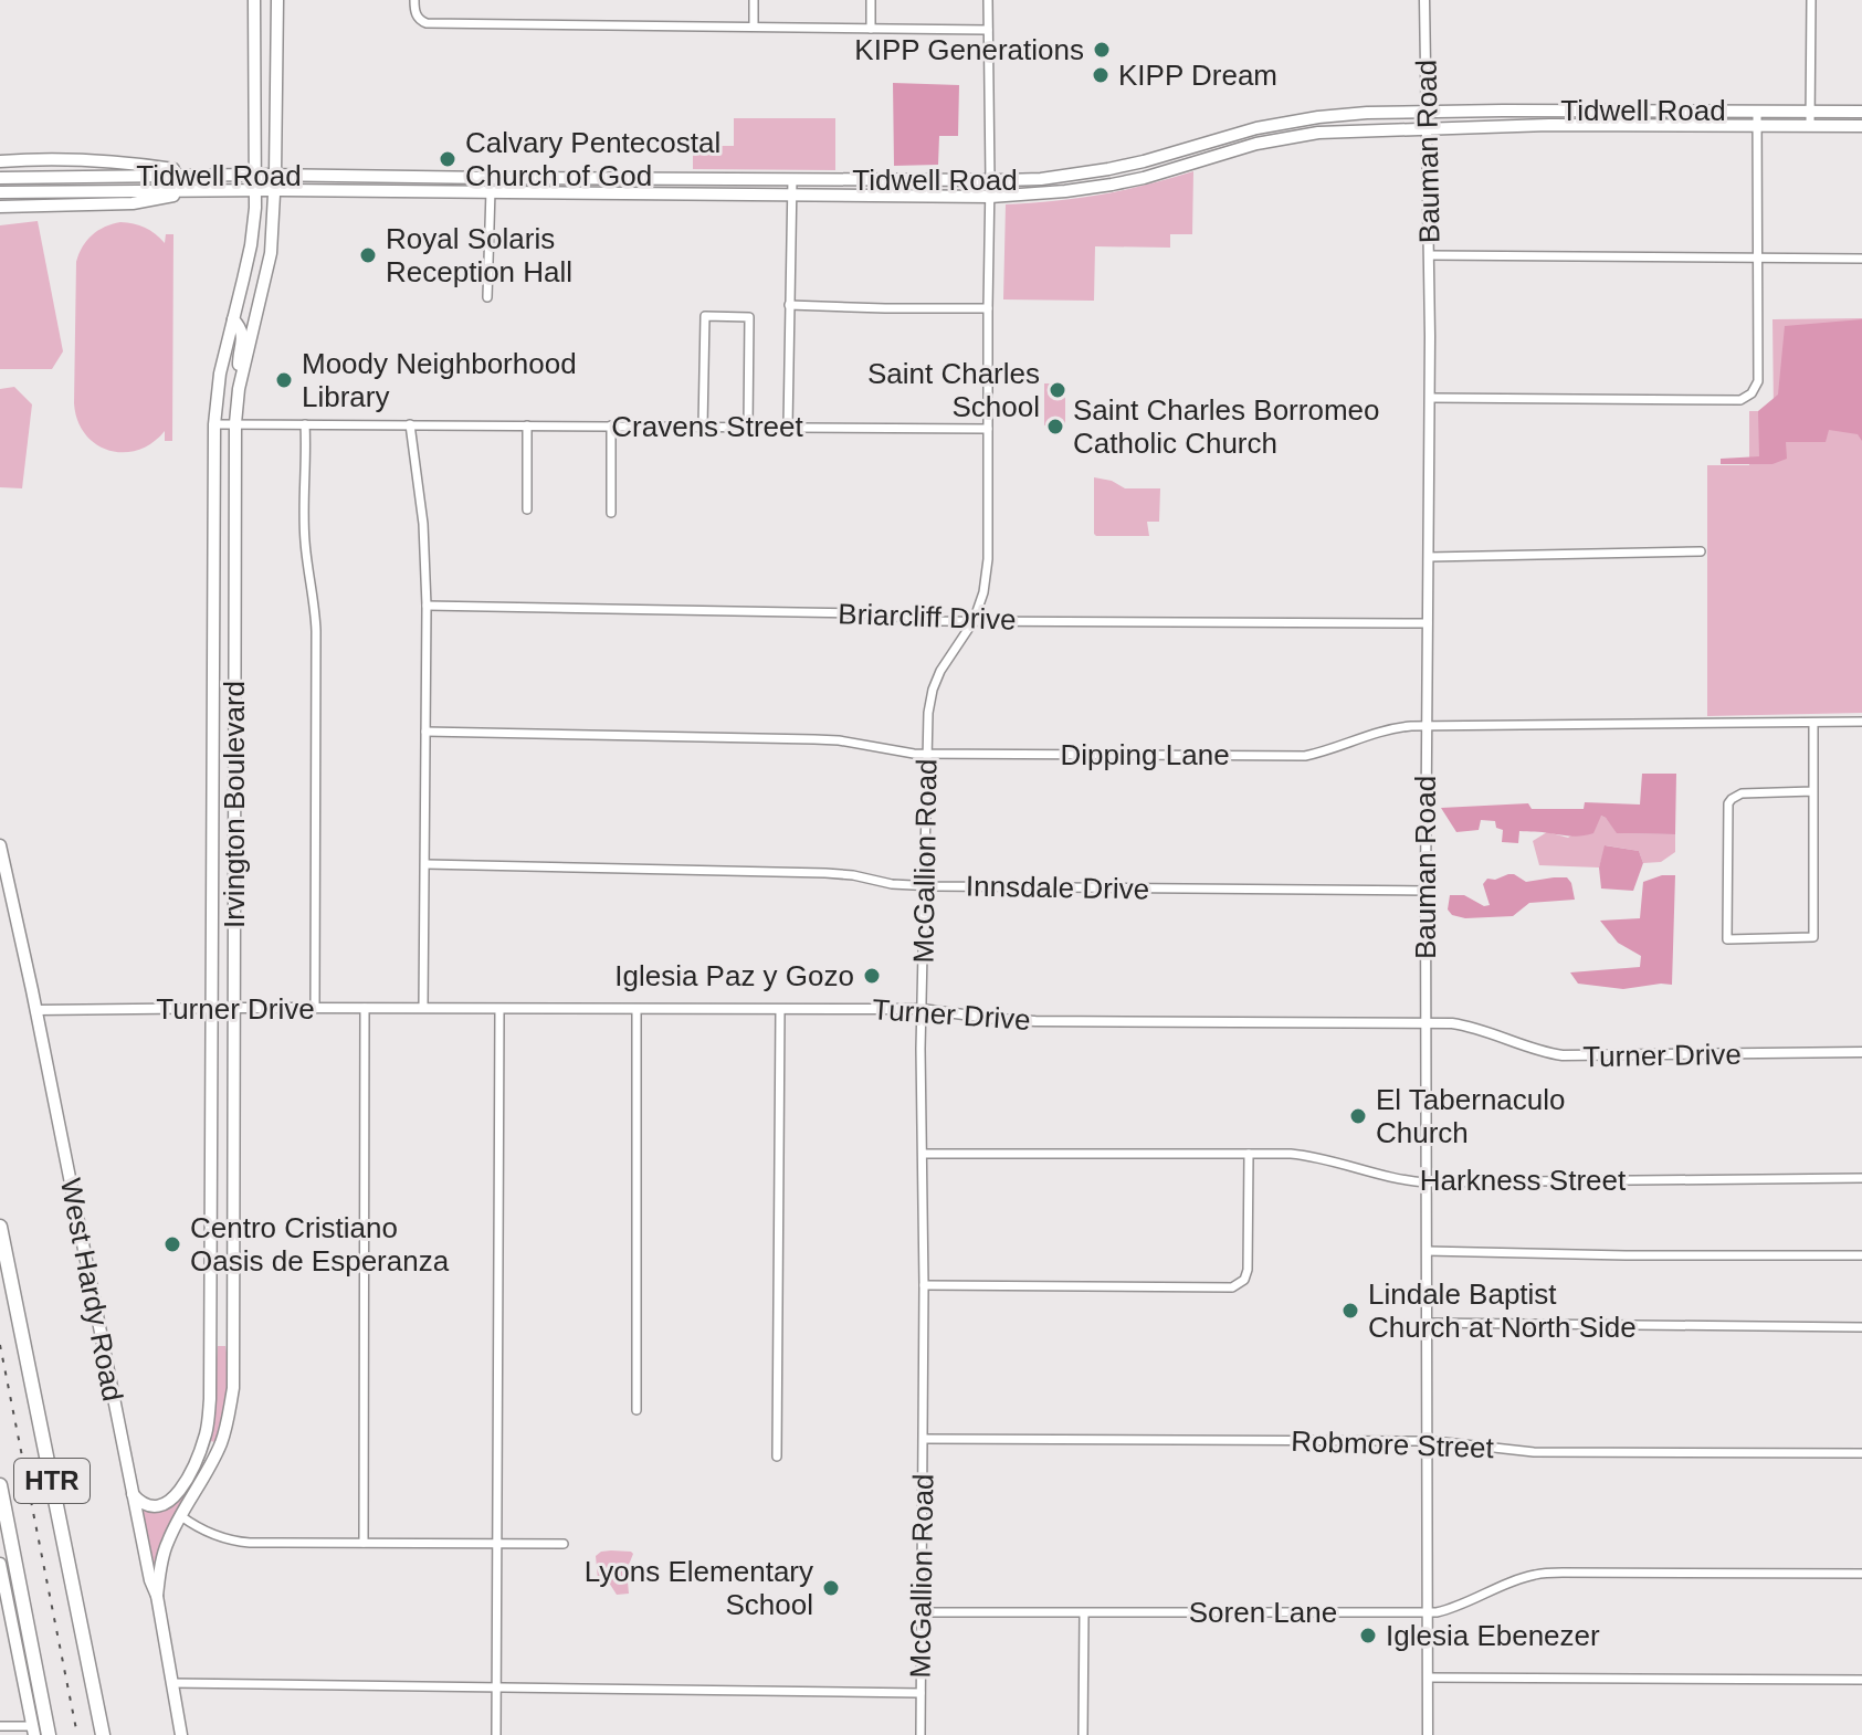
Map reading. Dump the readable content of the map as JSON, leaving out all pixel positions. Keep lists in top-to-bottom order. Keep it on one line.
{"streets":{"highway":["HTR"],"main road":["Tidwell Road","Irvington Boulevard","West Hardy Road"],"street":["Bauman Road","Cravens Street","Briarcliff Drive","Dipping Lane","McGallion Road","Innsdale Drive","Turner Drive","Harkness Street","Robmore Street","Soren Lane"]},"crossings":[["Tidwell Road","Bauman Road"],["Tidwell Road","Irvington Boulevard"],["Tidwell Road","McGallion Road"],["Bauman Road","Briarcliff Drive"],["Bauman Road","Dipping Lane"],["Bauman Road","Innsdale Drive"],["Bauman Road","Turner Drive"],["Bauman Road","Harkness Street"],["Bauman Road","Robmore Street"],["Bauman Road","Soren Lane"],["Cravens Street","Irvington Boulevard"],["Cravens Street","McGallion Road"],["Briarcliff Drive","McGallion Road"],["Dipping Lane","McGallion Road"],["Irvington Boulevard","Turner Drive"],["Irvington Boulevard","West Hardy Road"],["McGallion Road","Innsdale Drive"],["McGallion Road","Turner Drive"],["McGallion Road","Harkness Street"],["McGallion Road","Robmore Street"],["McGallion Road","Soren Lane"],["Turner Drive","West Hardy Road"]],"places":["KIPP Generations","KIPP Dream","Calvary Pentecostal Church of God","Royal Solaris Reception Hall","Moody Neighborhood Library","Saint Charles School","Saint Charles Borromeo Catholic Church","Iglesia Paz y Gozo","El Tabernaculo Church","Centro Cristiano Oasis de Esperanza","Lindale Baptist Church at North Side","Lyons Elementary School","Iglesia Ebenezer"]}
